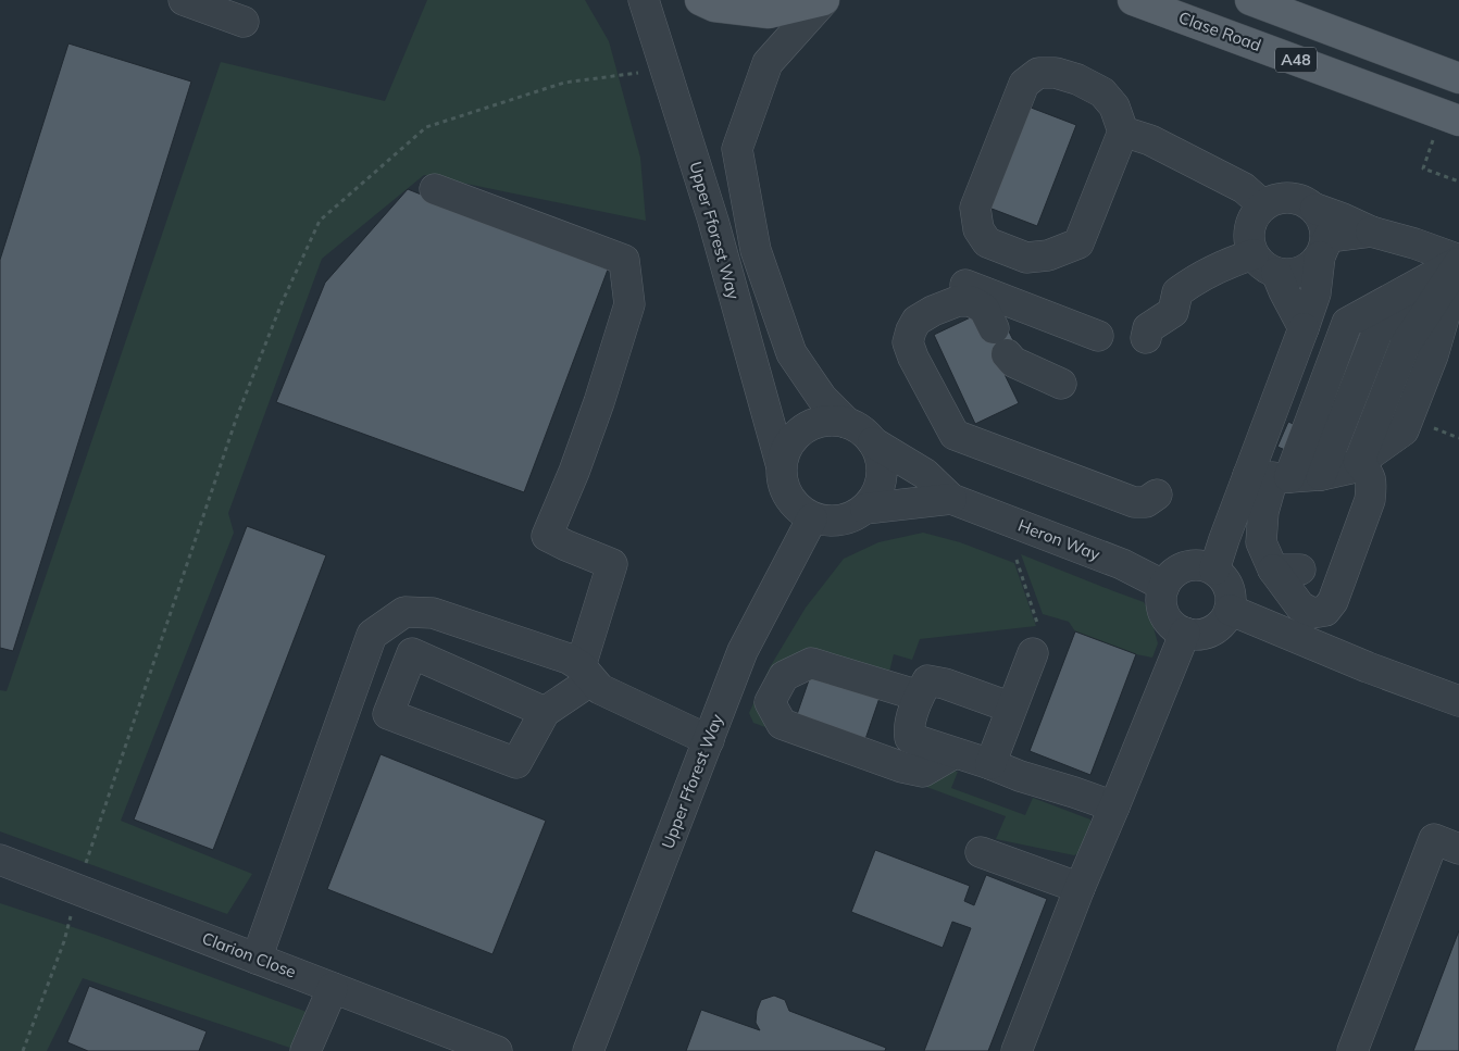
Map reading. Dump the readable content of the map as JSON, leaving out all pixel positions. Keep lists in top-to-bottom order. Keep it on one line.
{"streets":{"main road":["Clase Road","A48"],"street":["Upper Fforest Way","Heron Way","Clarion Close"]},"crossings":[["Upper Fforest Way","Heron Way"]]}
